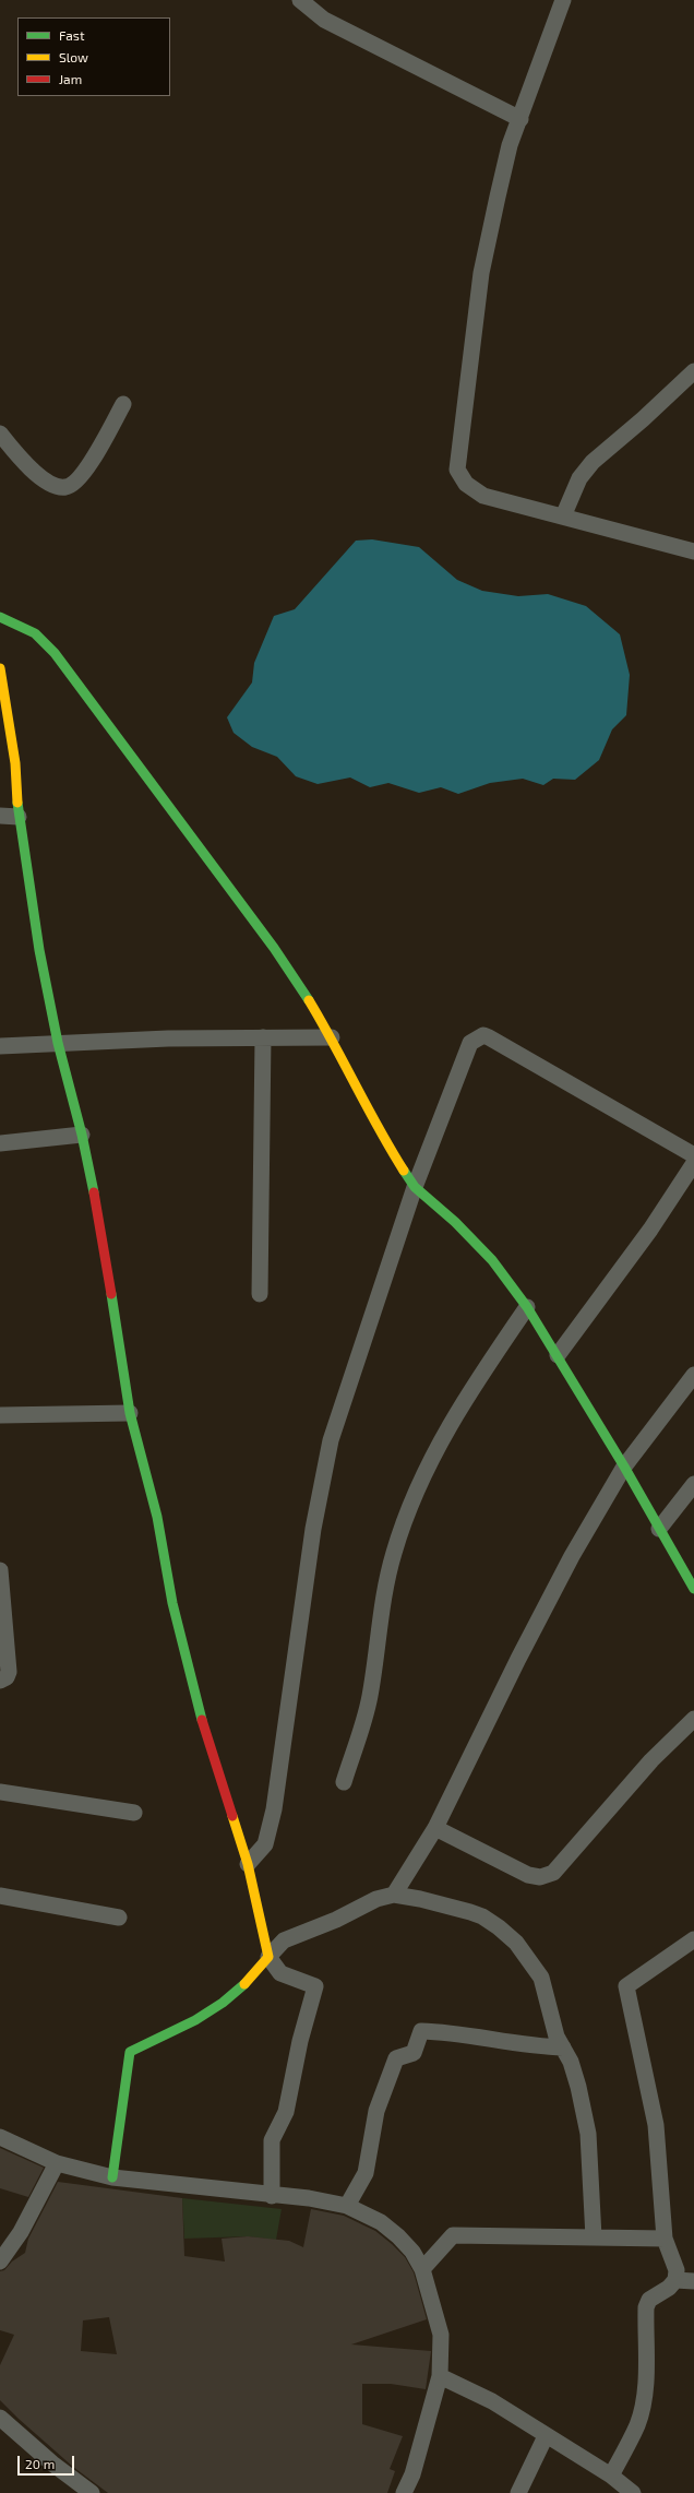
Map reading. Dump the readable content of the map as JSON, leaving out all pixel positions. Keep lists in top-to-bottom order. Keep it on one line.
{"legend":["Fast","Slow","Jam"],"scale_bar":"20 m"}
